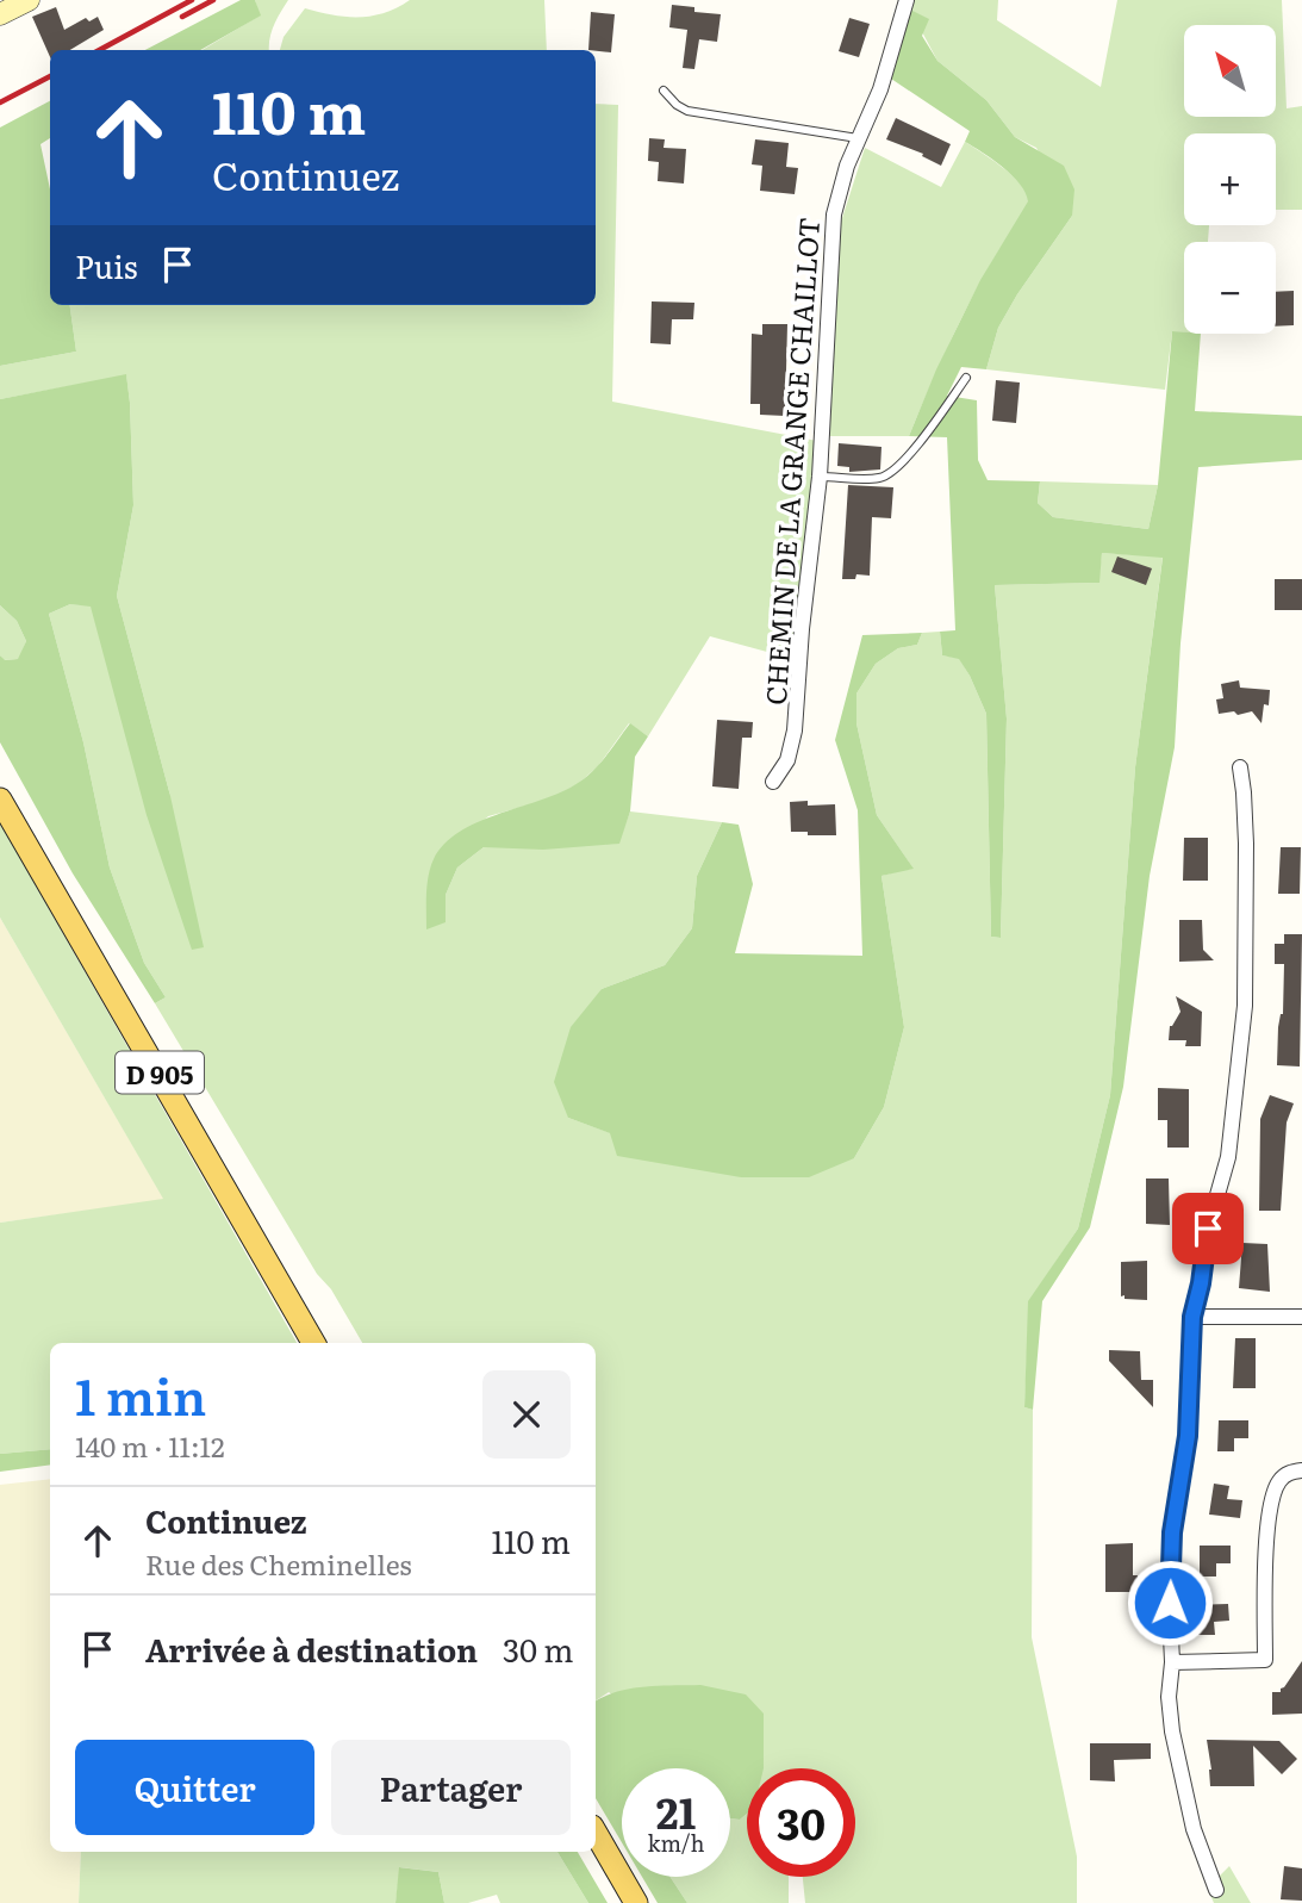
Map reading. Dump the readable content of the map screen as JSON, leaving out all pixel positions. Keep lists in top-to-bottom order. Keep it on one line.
{"streets":{"main road":["D 905"],"street":["CHEMIN DE LA GRANGE CHAILLOT"]},"north":"top left","page":{"map_buttons":["+","−"],"turn":["110 m","Continuez"],"then":"Puis","heading":["1 min","140 m · 11:12"],"list":[{"name":"Continuez","note":"Rue des Cheminelles","value":"110 m"},{"name":"Arrivée à destination","value":"30 m"}],"buttons":["Quitter","Partager"],"speed":"21 km/h","limit":"30"}}
